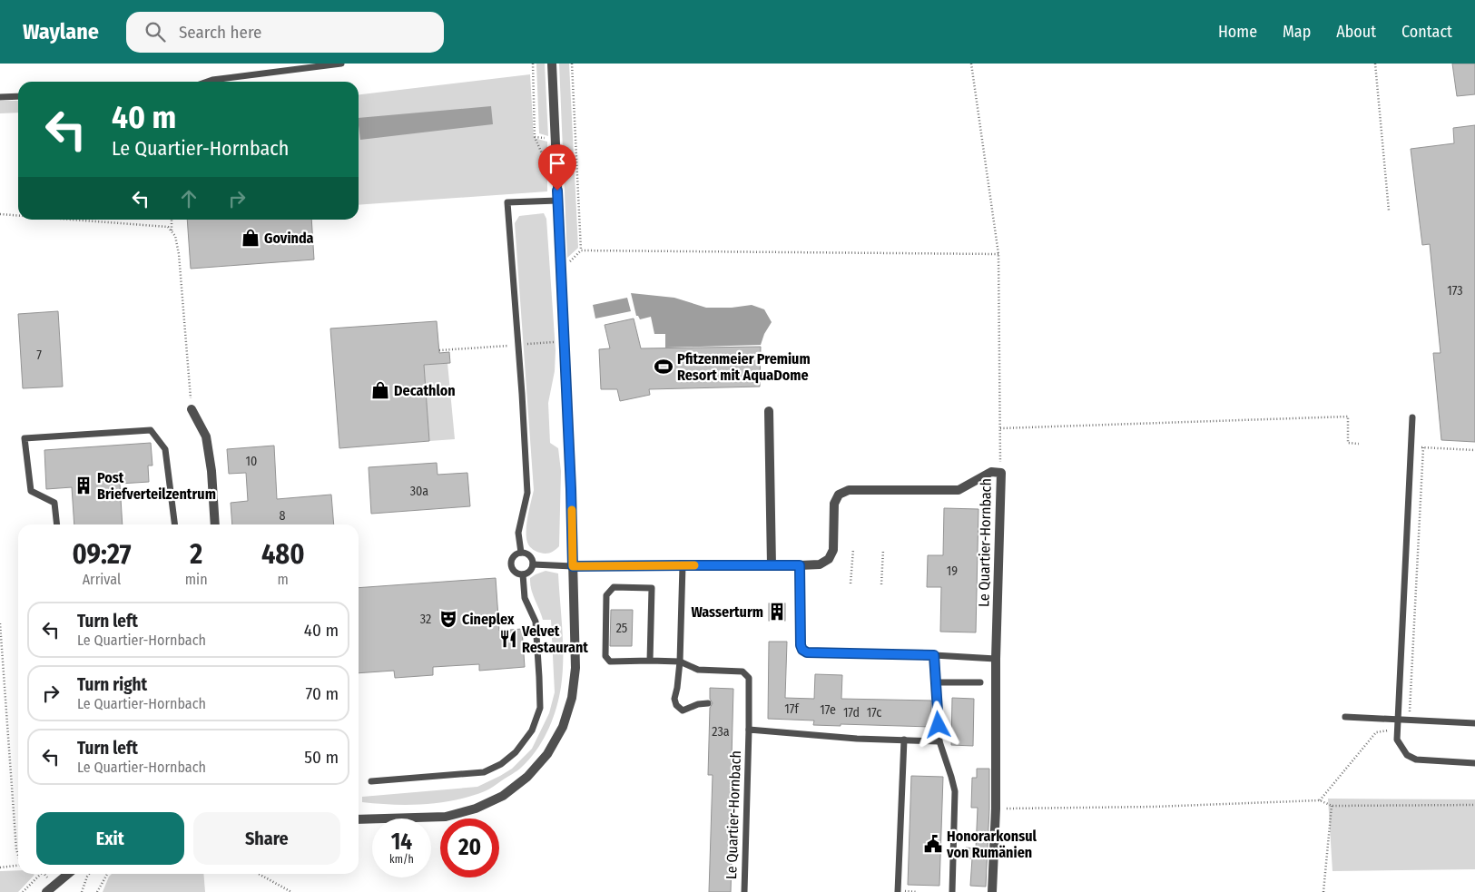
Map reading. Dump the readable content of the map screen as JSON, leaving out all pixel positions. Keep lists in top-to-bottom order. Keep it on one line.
{"streets":{"street":["Le Quartier-Hornbach"]},"places":{"shop":["Govinda","Decathlon"],"sports":["Pfitzenmeier Premium Resort mit AquaDome"],"building":["Post Briefverteilzentrum","Wasserturm"],"theatre":["Cineplex"],"restaurant":["Velvet Restaurant"],"public building":["Honorarkonsul von Rumänien"]},"house_numbers":["173","7","10","30a","8","19","32","25","17f","17e","17d","17c","23a"],"page":{"header":"Waylane","search":"Search here","nav":["Home","Map","About","Contact"],"turn":["40 m","Le Quartier-Hornbach"],"eta":["09:27","Arrival","2","min","480","m"],"list":[{"name":"Turn left","note":"Le Quartier-Hornbach","value":"40 m"},{"name":"Turn right","note":"Le Quartier-Hornbach","value":"70 m"},{"name":"Turn left","note":"Le Quartier-Hornbach","value":"50 m"}],"buttons":["Exit","Share"],"speed":"14 km/h","limit":"20"}}
